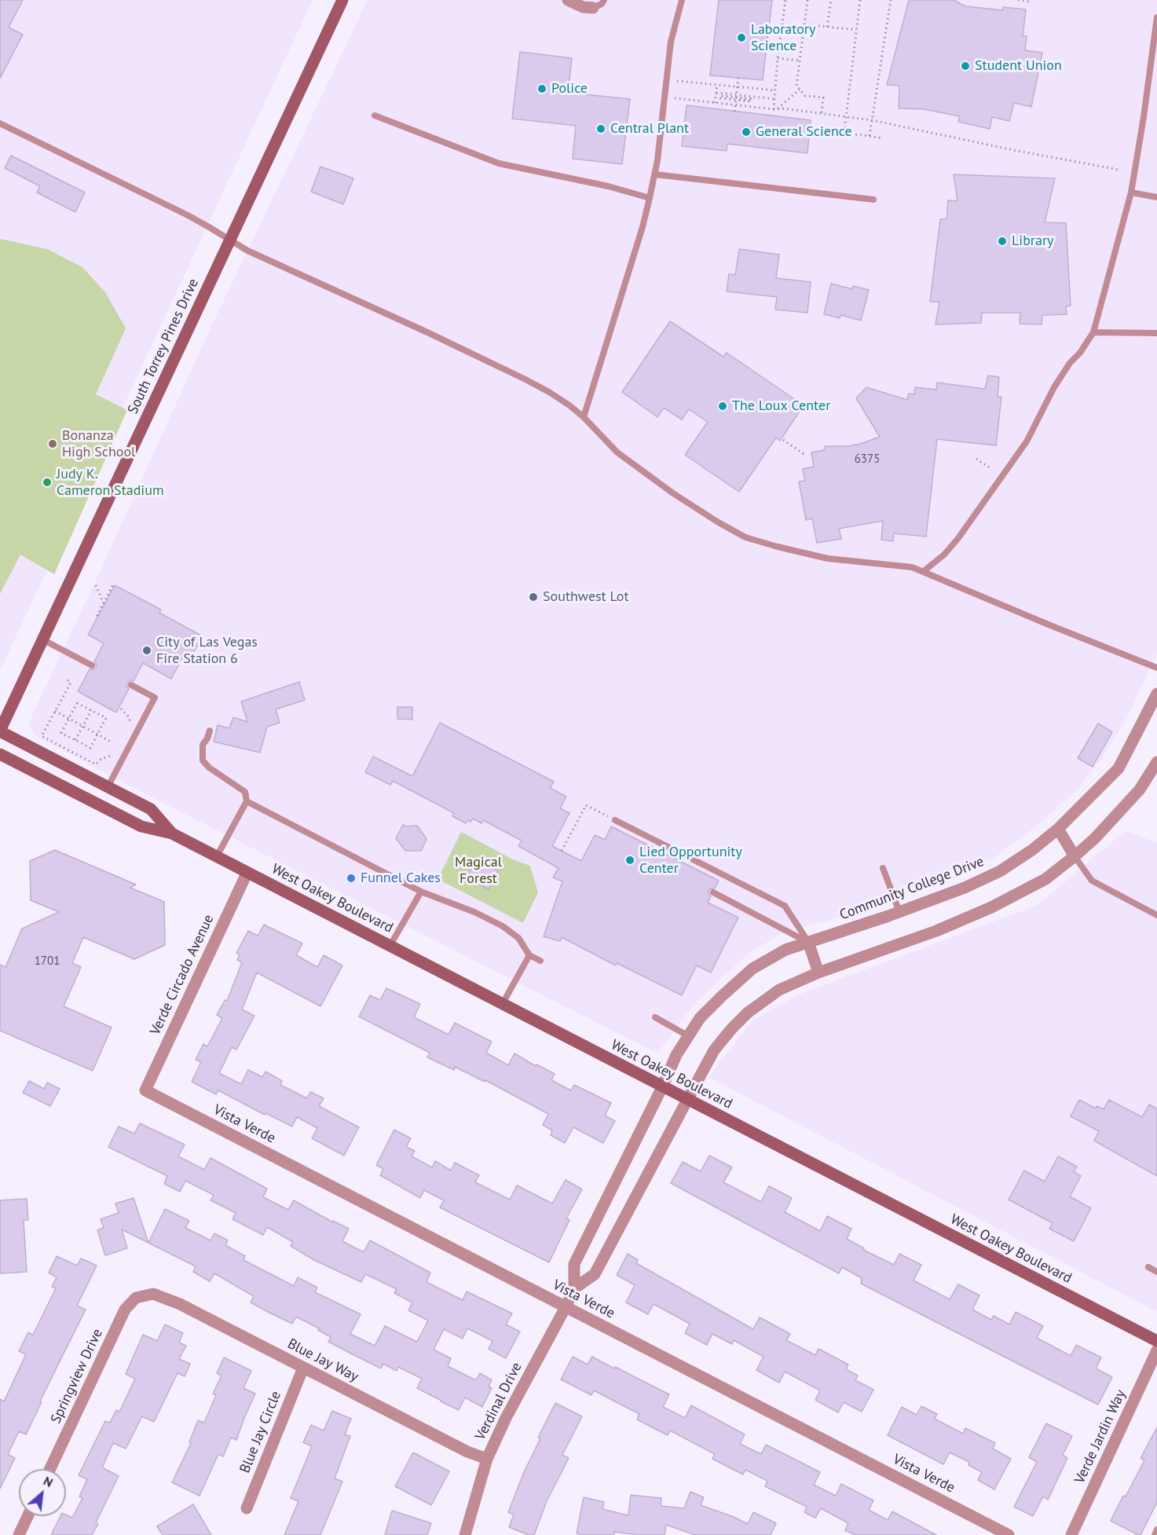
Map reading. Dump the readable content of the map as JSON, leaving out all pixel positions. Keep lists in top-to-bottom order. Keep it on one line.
{"streets":{"main road":["South Torrey Pines Drive","West Oakey Boulevard"],"street":["Community College Drive","Verde Circado Avenue","Vista Verde","Blue Jay Way","Springview Drive","Verdinal Drive","Blue Jay Circle","Verde Jardin Way"]},"crossings":[["South Torrey Pines Drive","West Oakey Boulevard"],["Community College Drive","West Oakey Boulevard"],["Community College Drive","Verdinal Drive"],["West Oakey Boulevard","Verde Circado Avenue"],["West Oakey Boulevard","Verdinal Drive"],["Verde Circado Avenue","Vista Verde"],["Vista Verde","Verdinal Drive"],["Blue Jay Way","Springview Drive"],["Blue Jay Way","Verdinal Drive"],["Blue Jay Way","Blue Jay Circle"]],"parks":["Magical Forest"],"places":["Laboratory Science","Student Union","Police","Central Plant","General Science","Library","The Loux Center","Bonanza High School","Judy K. Cameron Stadium","Southwest Lot","City of Las Vegas Fire Station 6","Lied Opportunity Center","Funnel Cakes"],"house_numbers":["6375","1701"],"north":"top right"}
